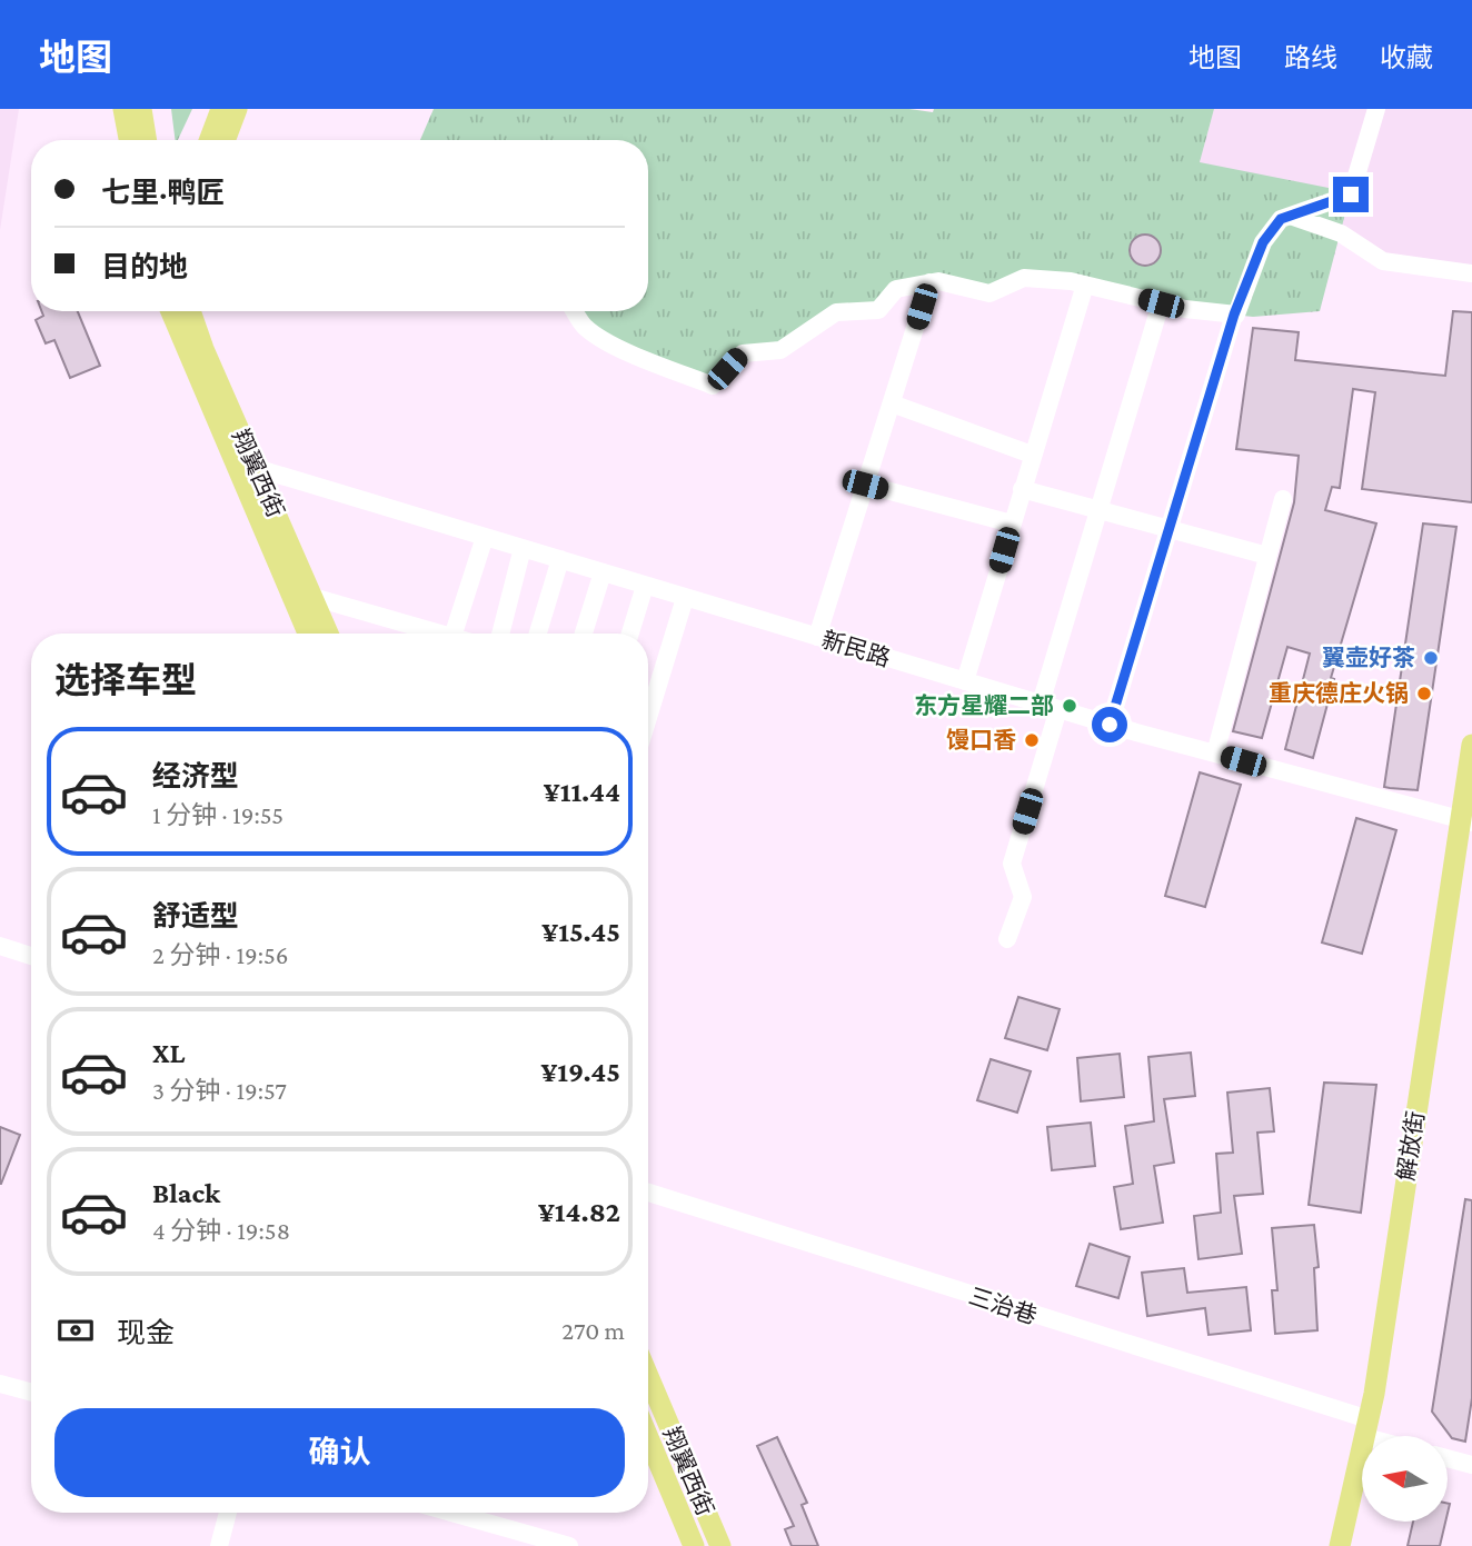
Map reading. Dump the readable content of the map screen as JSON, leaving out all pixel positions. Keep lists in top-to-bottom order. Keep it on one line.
{"streets":{"main road":["翔翼西街","解放街"],"street":["新民路","三治巷"]},"crossings":[["翔翼西街","新民路"],["新民路","解放街"],["解放街","三治巷"]],"places":["翼壶好茶","重庆德庄火锅","东方星耀二部","馒口香"],"north":"left","page":{"header":"地图","nav":["地图","路线","收藏"],"banner":["七里·鸭匠","目的地"],"heading":"选择车型","list":[{"name":"经济型","note":"1 分钟 · 19:55","value":"¥11.44"},{"name":"舒适型","note":"2 分钟 · 19:56","value":"¥15.45"},{"name":"XL","note":"3 分钟 · 19:57","value":"¥19.45"},{"name":"Black","note":"4 分钟 · 19:58","value":"¥14.82"}],"pay":["现金","270 m"],"buttons":"确认"}}
